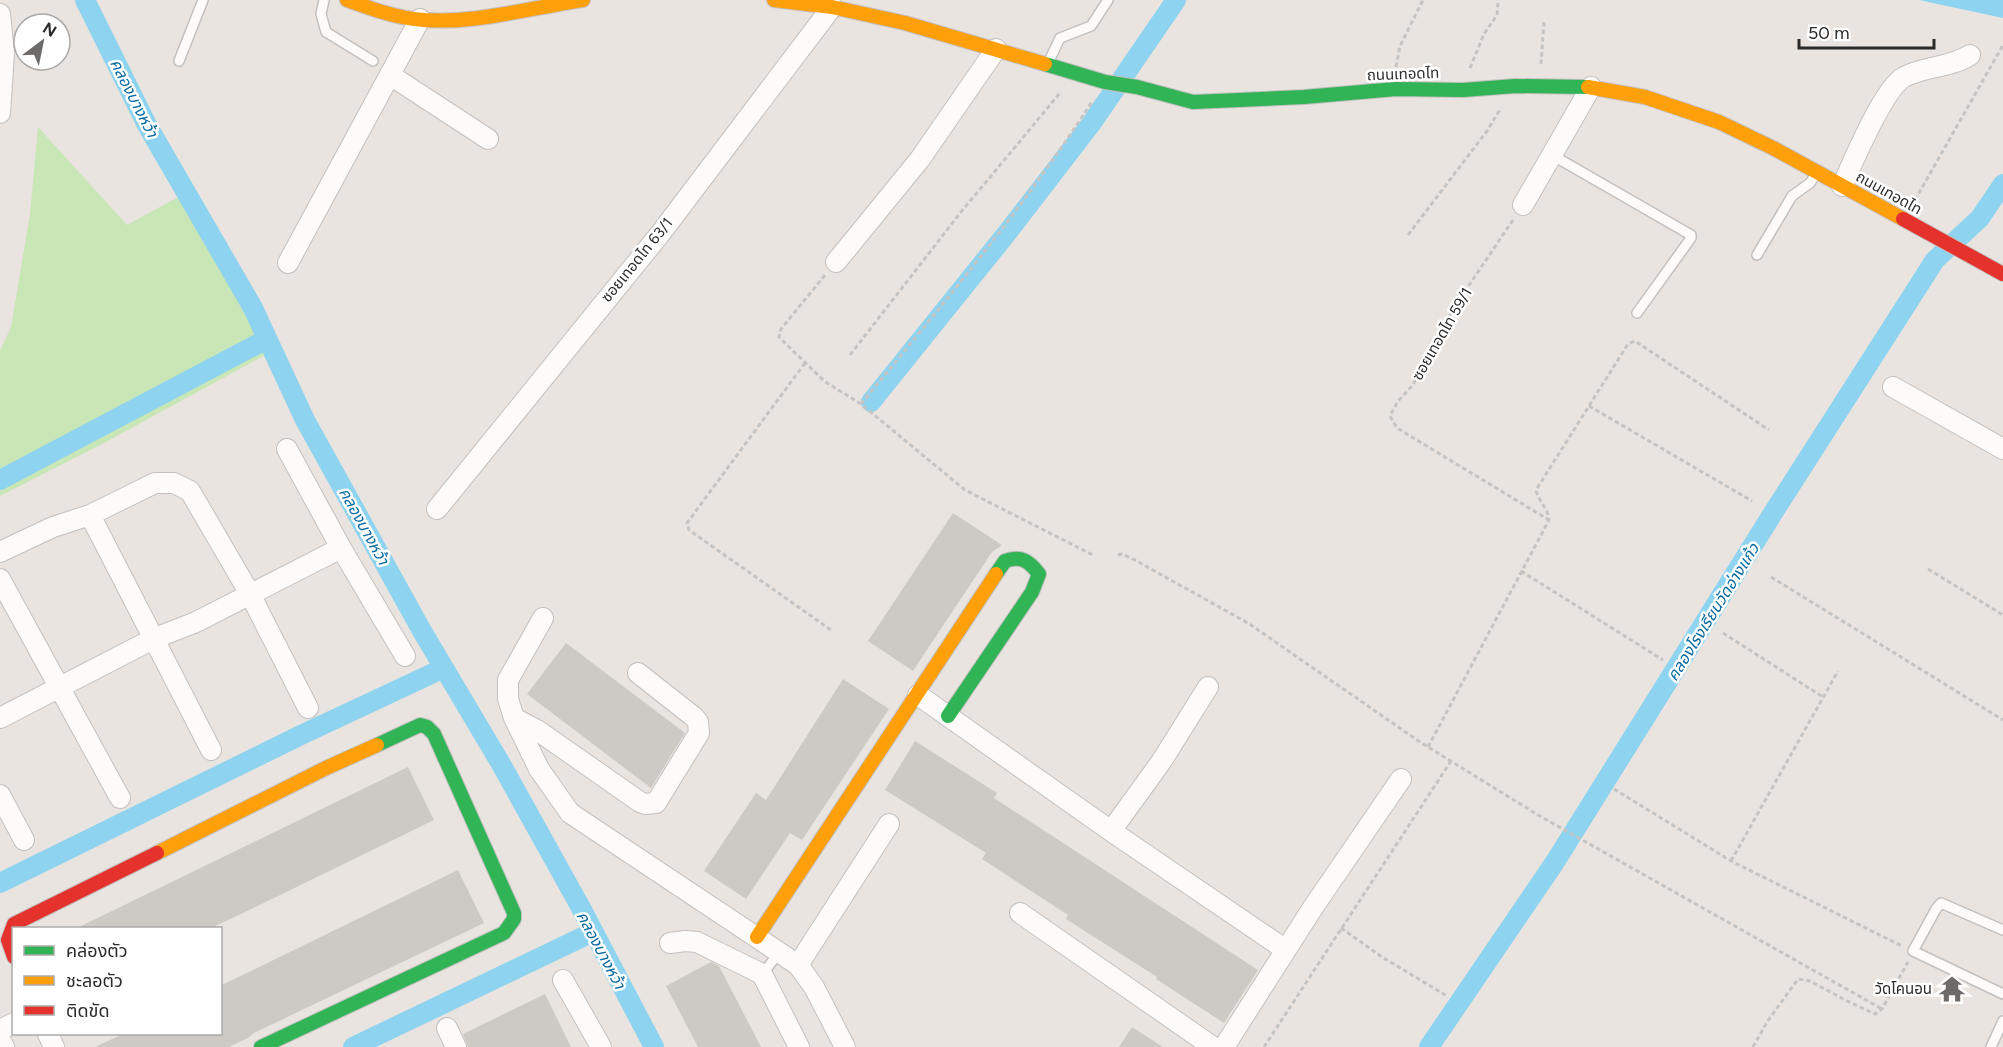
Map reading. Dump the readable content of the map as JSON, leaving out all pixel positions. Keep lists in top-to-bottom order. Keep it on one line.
{"streets":{"street":["ถนนเทอดไท","ซอยเทอดไท 63/1"],"path":["ซอยเทอดไท 59/1"]},"crossings":[["ถนนเทอดไท","ซอยเทอดไท 63/1"]],"water":["คลองบางหว้า","คลองโรงเรียนวัดอ่างแก้ว"],"places":{"temple":["วัดโคนอน"]},"legend":["คล่องตัว","ชะลอตัว","ติดขัด"],"scale_bar":"50 m","north":"top right"}
